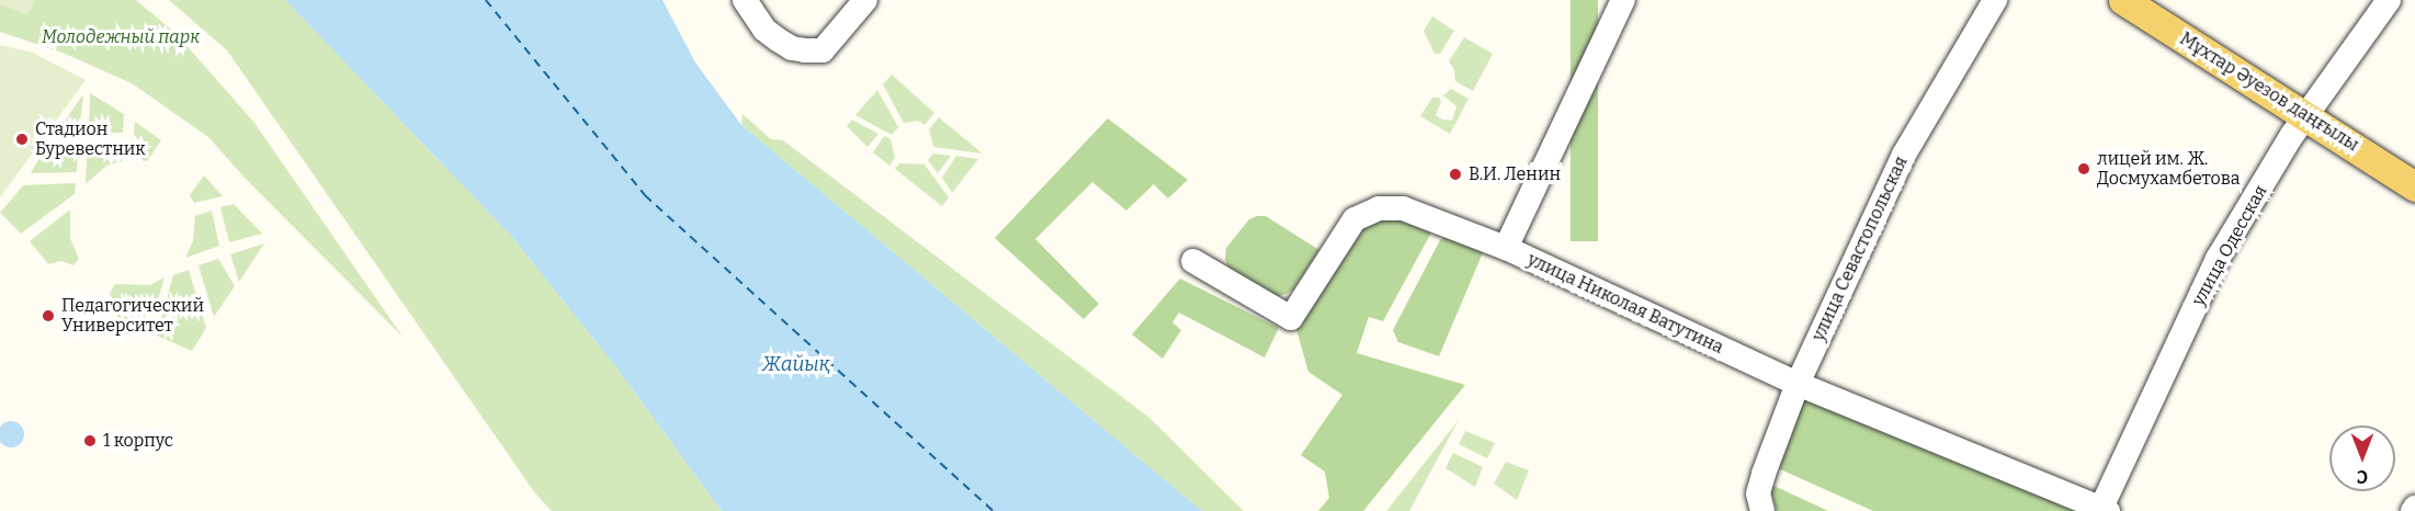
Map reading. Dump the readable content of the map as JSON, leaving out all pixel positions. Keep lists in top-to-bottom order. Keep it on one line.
{"streets":{"main road":["Мұхтар Әуезов даңғылы"],"street":["улица Одесская","улица Севастопольская","улица Николая Ватутина"]},"crossings":[["Мұхтар Әуезов даңғылы","улица Одесская"],["улица Одесская","улица Николая Ватутина"],["улица Севастопольская","улица Николая Ватутина"]],"water":["Жайық"],"parks":["Молодежный парк"],"places":["Стадион Буревестник","лицей им. Ж. Досмухамбетова","В.И. Ленин","Педагогический Университет","1 корпус"],"north":"bottom"}
